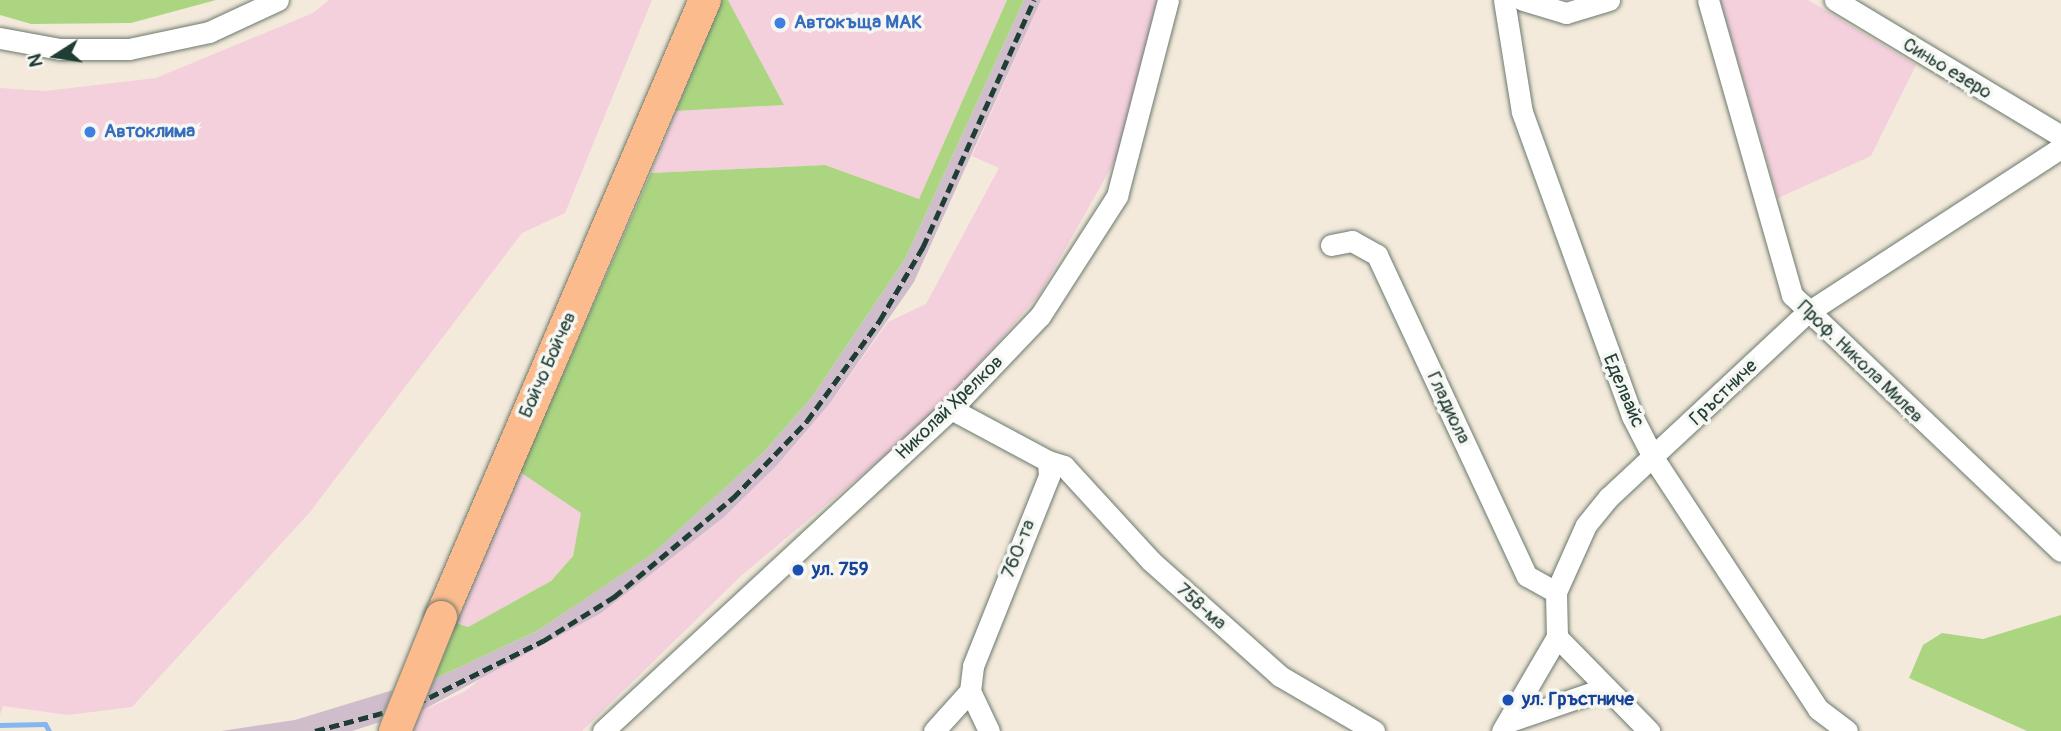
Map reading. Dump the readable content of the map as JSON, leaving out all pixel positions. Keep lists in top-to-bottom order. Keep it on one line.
{"streets":{"highway":["Бойчо Бойчев"],"street":["Синьо езеро","Проф. Никола Милев","Еделвайс","Гръстниче","Николай Хрелков","Гладиола","760-та","758-ма"]},"crossings":[["Проф. Никола Милев","Гръстниче"],["Еделвайс","Гръстниче"],["Гръстниче","Гладиола"],["760-та","758-ма"]],"places":["Автокъща МАК","Автоклима","ул. 759","ул. Гръстниче"],"north":"left"}
